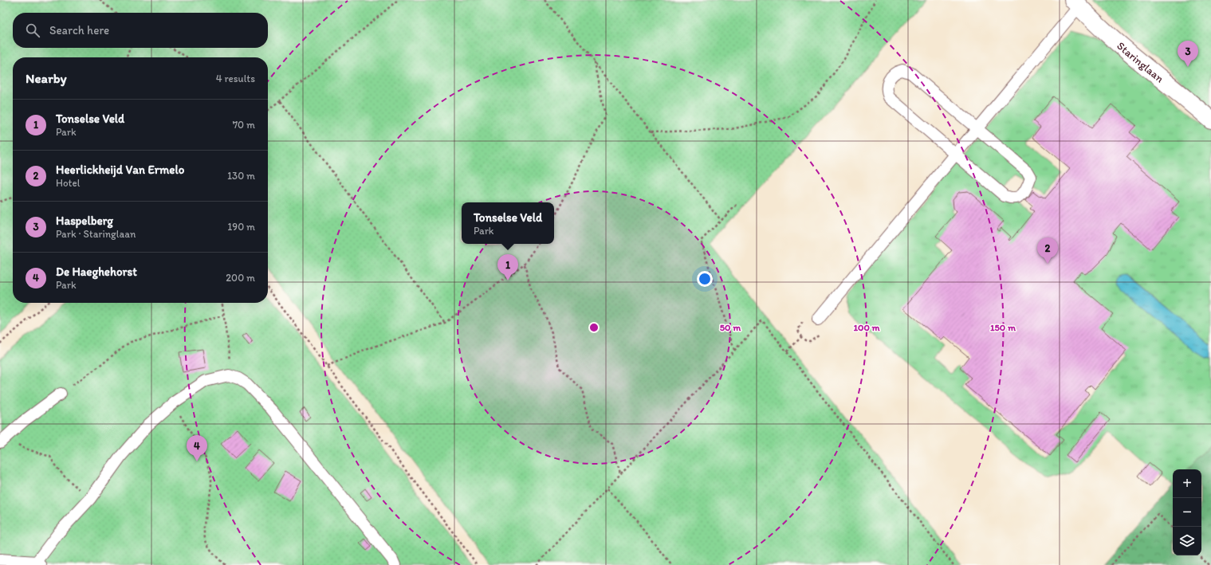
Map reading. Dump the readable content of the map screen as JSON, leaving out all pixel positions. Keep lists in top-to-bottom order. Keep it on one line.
{"streets":{"street":["Staringlaan"]},"page":{"search":"Search here","pins":["3","2","1","4"],"heading":["Nearby","4 results"],"list":[{"mark":"1","name":"Tonselse Veld","note":"Park","value":"70 m"},{"mark":"2","name":"Heerlickheijd Van Ermelo","note":"Hotel","value":"130 m"},{"mark":"3","name":"Haspelberg","note":"Park · Staringlaan","value":"190 m"},{"mark":"4","name":"De Haeghehorst","note":"Park","value":"200 m"}],"popup":["Tonselse Veld","Park"],"map_buttons":["+","−"]},"rings":["50 m","100 m","150 m"]}
